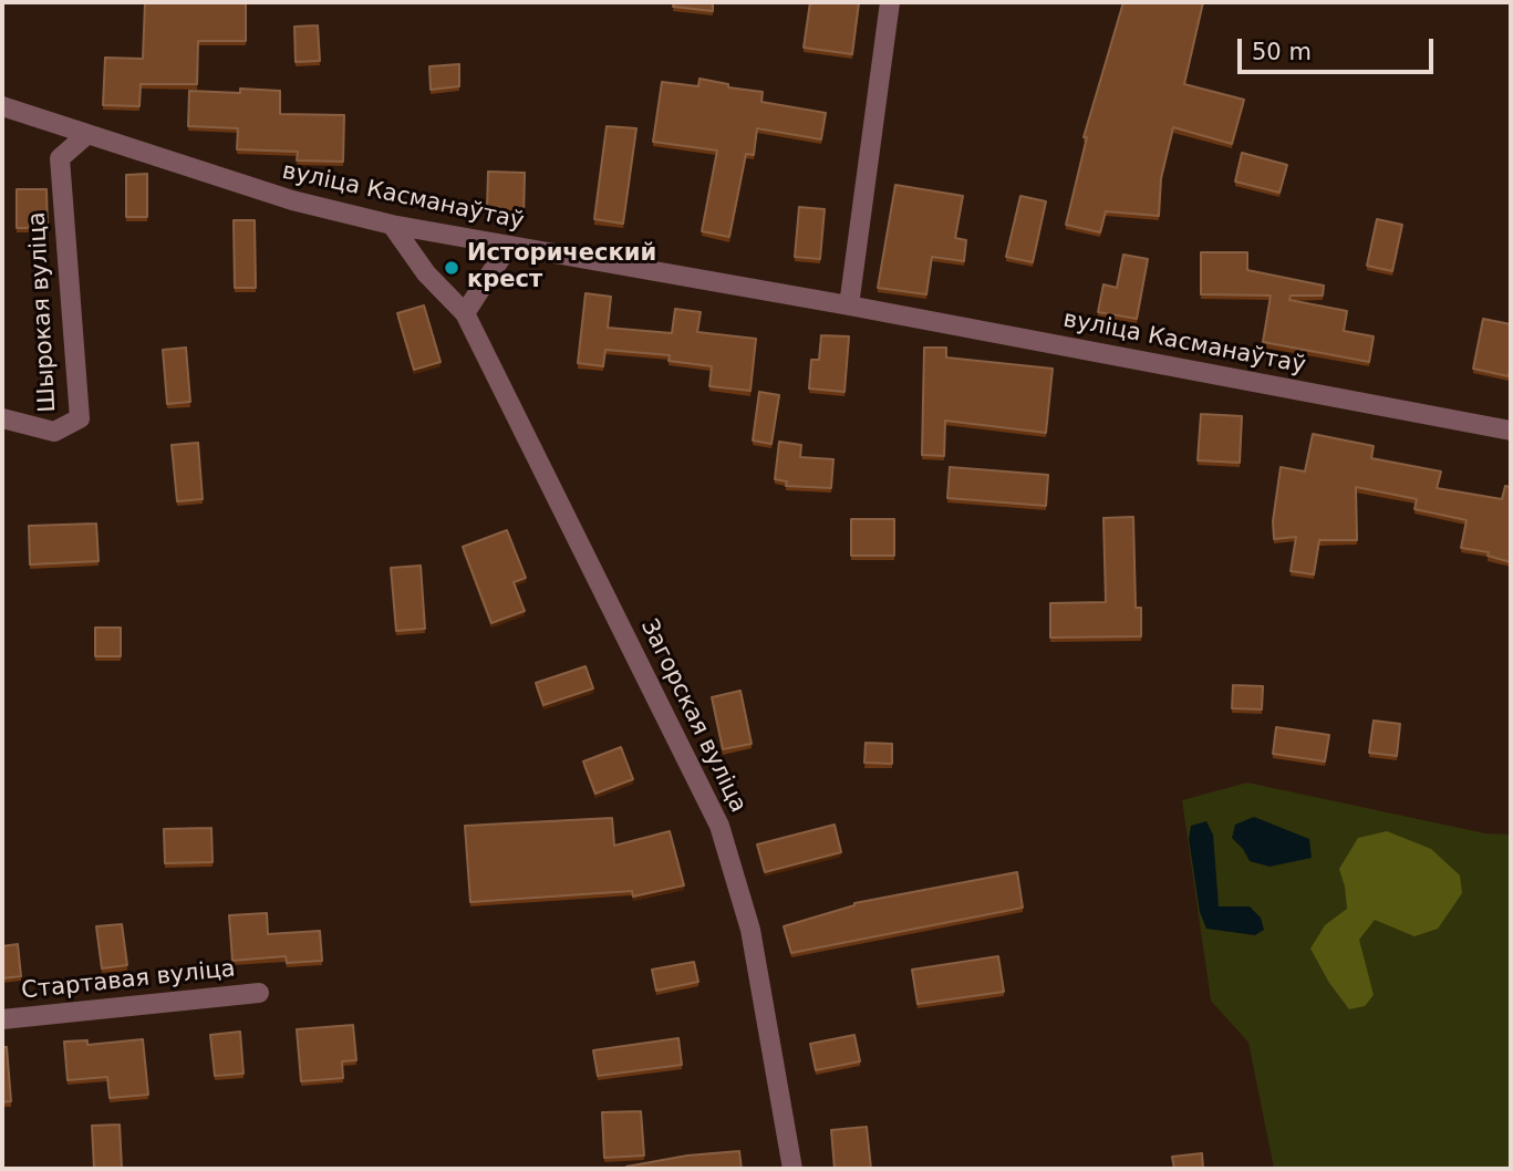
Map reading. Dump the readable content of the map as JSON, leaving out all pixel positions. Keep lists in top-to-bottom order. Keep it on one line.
{"streets":{"street":["вуліца Касманаўтаў","Шырокая вуліца","Загорская вуліца","Стартавая вуліца"]},"crossings":[["вуліца Касманаўтаў","Шырокая вуліца"],["вуліца Касманаўтаў","Загорская вуліца"]],"places":["Исторический крест"],"scale_bar":"50 m"}
